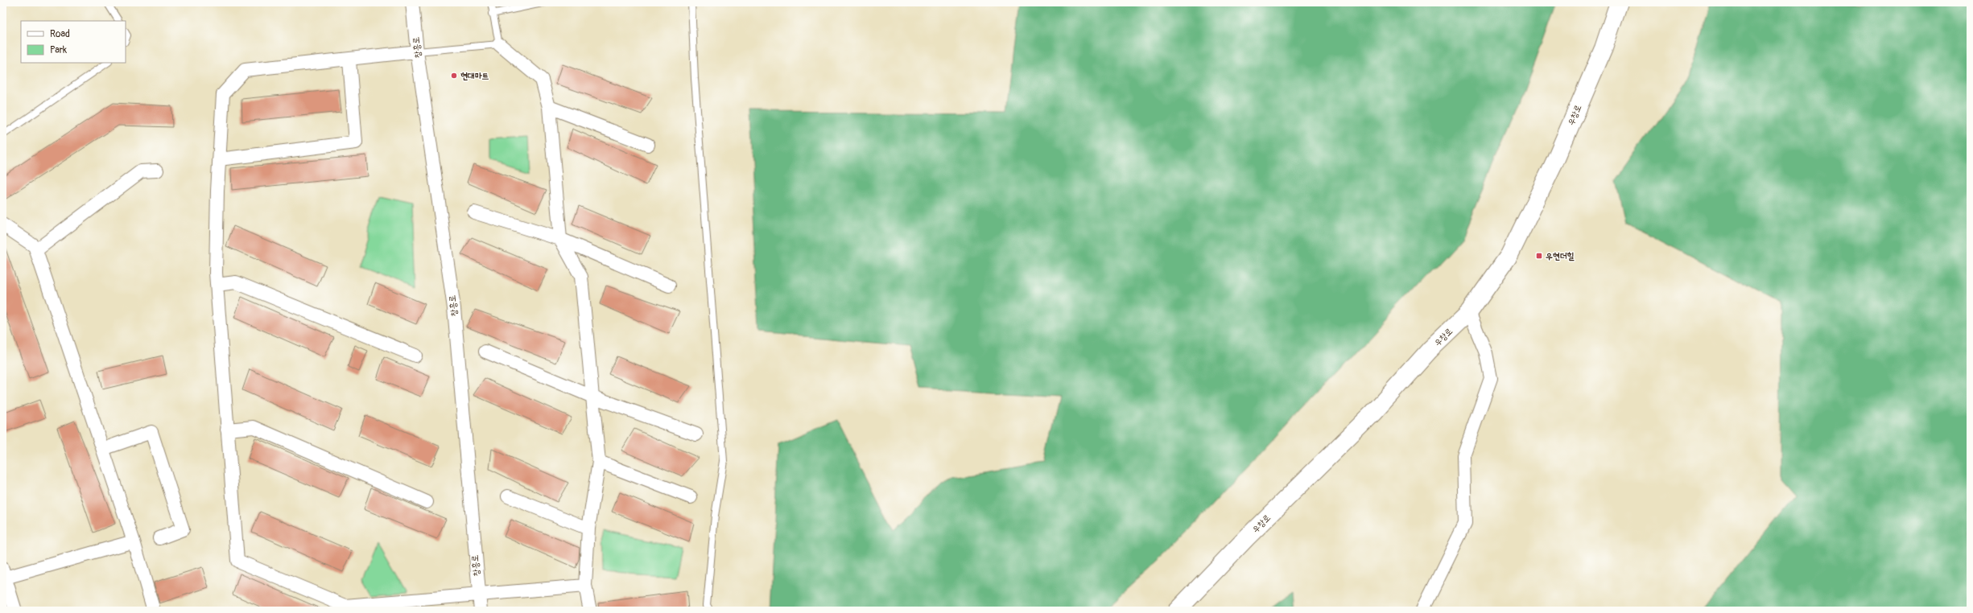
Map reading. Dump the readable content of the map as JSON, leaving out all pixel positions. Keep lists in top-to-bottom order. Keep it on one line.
{"streets":{"main road":["우창로"],"street":["창흥로"]},"places":{"other":["현대마트"],"transit":["우현더힐"]},"legend":["Road","Park"]}
